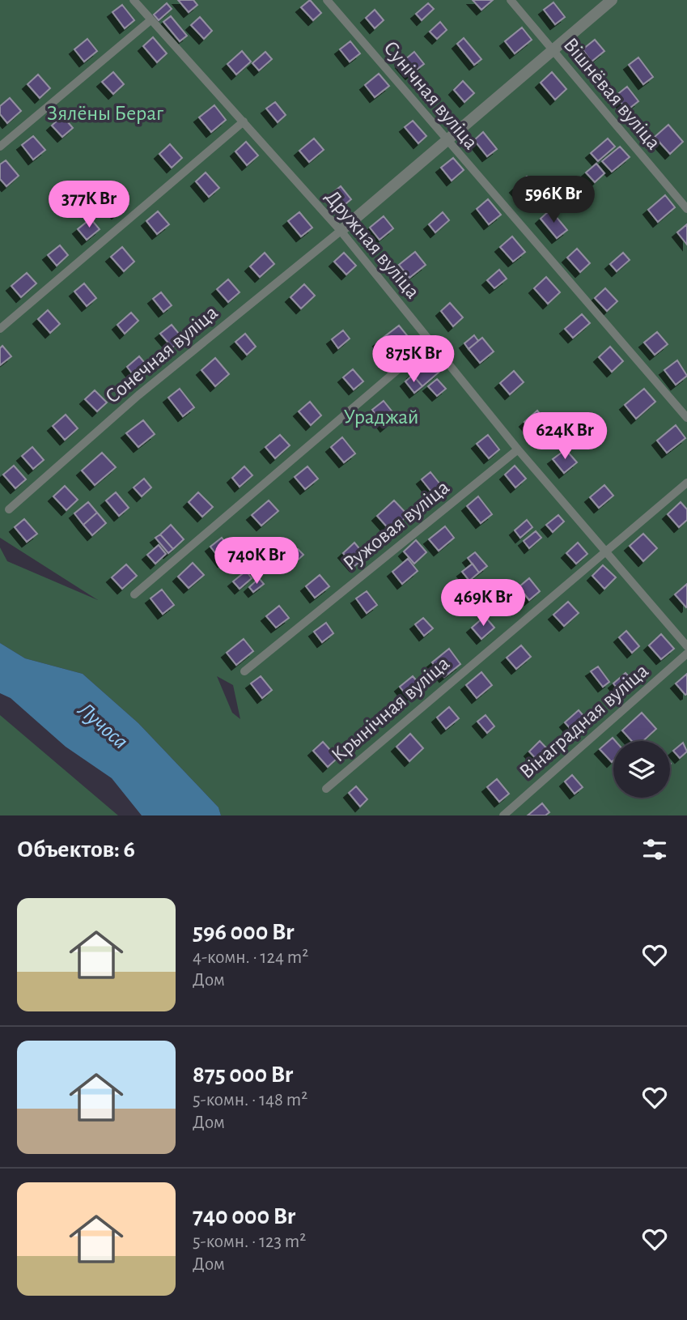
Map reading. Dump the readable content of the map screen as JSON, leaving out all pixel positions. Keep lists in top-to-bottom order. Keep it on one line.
{"streets":{"lane":["Вішнёвая вуліца","Сунічная вуліца","Дружная вуліца","Сонечная вуліца","Ружовая вуліца","Крынічная вуліца","Вінаградная вуліца"]},"crossings":[["Дружная вуліца","Сонечная вуліца"],["Дружная вуліца","Ружовая вуліца"],["Дружная вуліца","Крынічная вуліца"]],"water":["Лучоса"],"parks":["Зялёны Бераг","Ураджай"],"page":{"price":["596K Br","377K Br","875K Br","624K Br","740K Br","469K Br"],"heading":"Объектов: 6","list":[{"name":"596 000 Br","note":"4-комн. · 124 m² · Дом"},{"name":"875 000 Br","note":"5-комн. · 148 m² · Дом"},{"name":"740 000 Br","note":"5-комн. · 123 m² · Дом"}]}}
